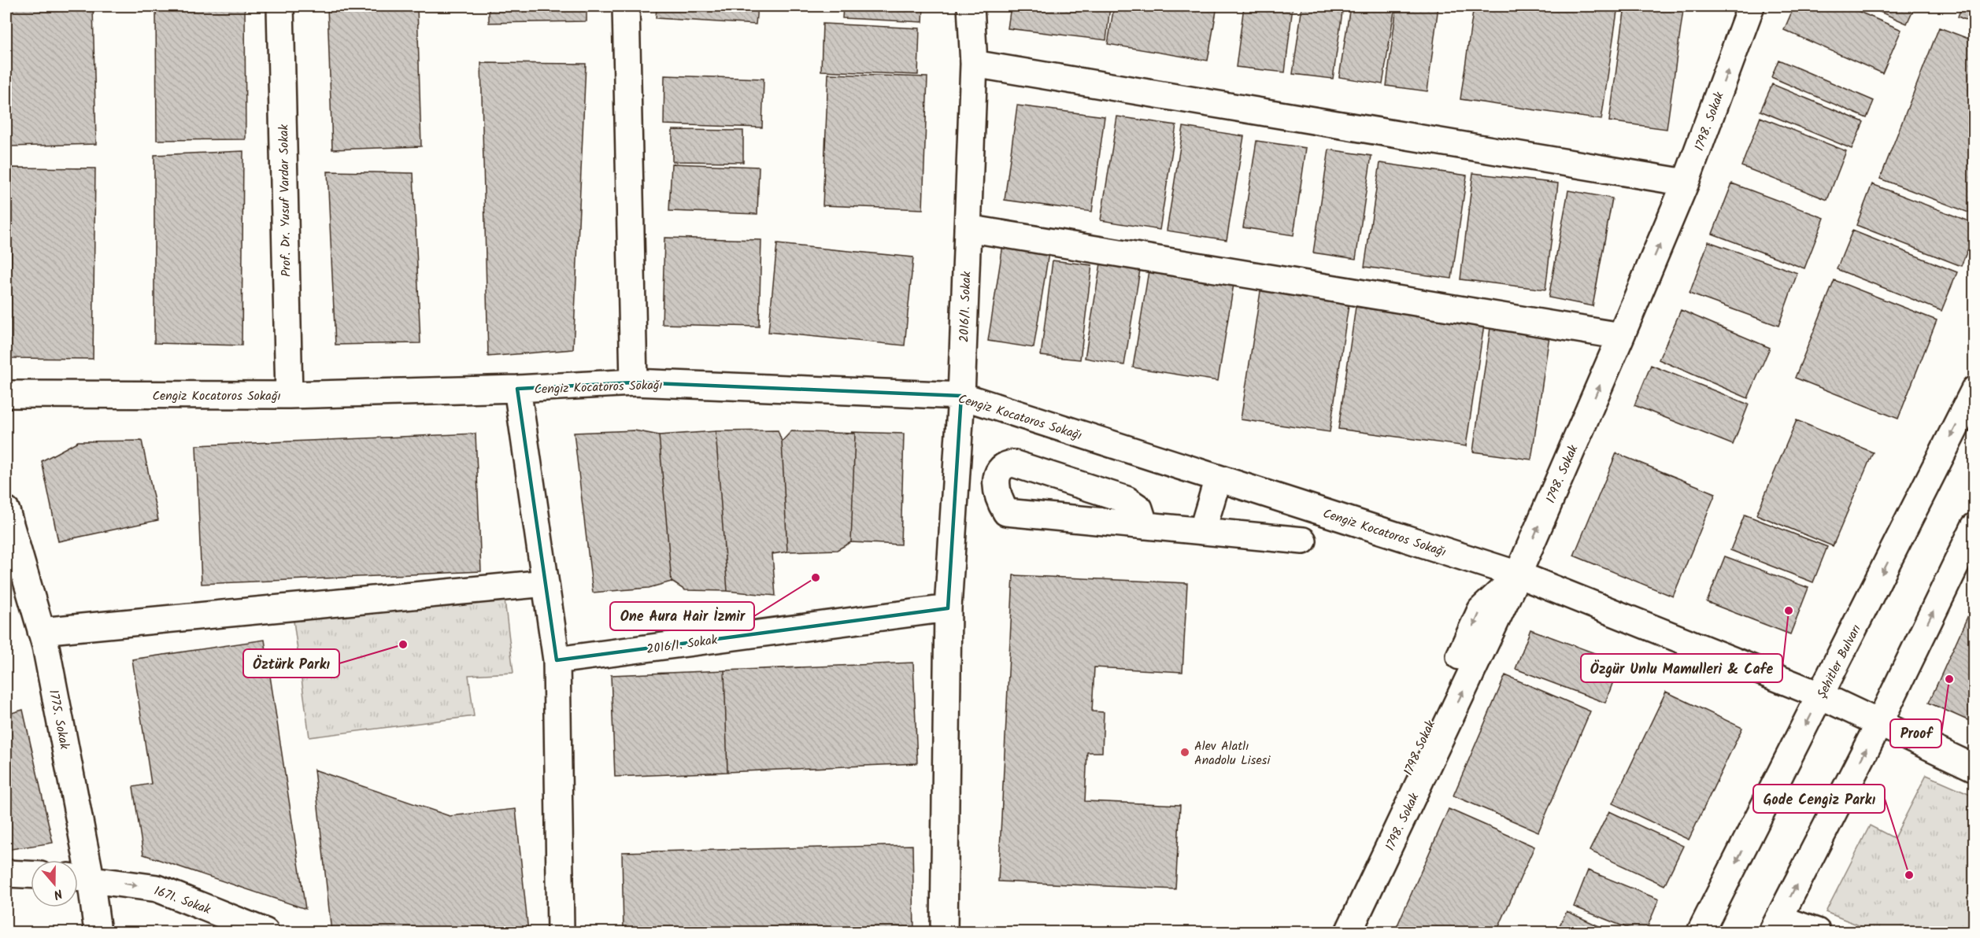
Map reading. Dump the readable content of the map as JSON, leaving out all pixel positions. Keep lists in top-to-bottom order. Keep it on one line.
{"streets":{"street":["1798. Sokak","Prof. Dr. Yusuf Vardar Sokak","2016/1. Sokak","Cengiz Kocatoros Sokağı","Şehitler Bulvarı","1775. Sokak","1798 Sokak","1671. Sokak"]},"crossings":[["1798. Sokak","Cengiz Kocatoros Sokağı"],["1798. Sokak","1798 Sokak"],["Prof. Dr. Yusuf Vardar Sokak","Cengiz Kocatoros Sokağı"],["2016/1. Sokak","Cengiz Kocatoros Sokağı"],["Cengiz Kocatoros Sokağı","Şehitler Bulvarı"],["Cengiz Kocatoros Sokağı","1798 Sokak"],["1775. Sokak","1671. Sokak"]],"one_way":["1798. Sokak","1798 Sokak","1671. Sokak"],"places":["One Aura Hair İzmir","Özgür Unlu Mamulleri & Cafe","Öztürk Parkı","Proof","Alev Alatlı Anadolu Lisesi","Gode Cengiz Parkı"],"north":"bottom"}
